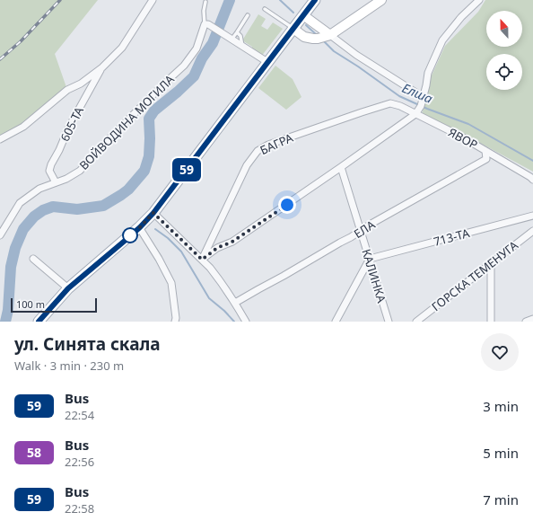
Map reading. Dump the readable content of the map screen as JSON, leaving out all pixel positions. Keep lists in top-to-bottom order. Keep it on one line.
{"streets":{"street":["ВОЙВОДИНА МОГИЛА","605-ТА","ЯВОР","БАГРА","ЕЛА","713-ТА","КАЛИНКА","ГОРСКА ТЕМЕНУГА"]},"crossings":[["ВОЙВОДИНА МОГИЛА","605-ТА"],["ЯВОР","БАГРА"],["ЯВОР","ЕЛА"],["ЕЛА","КАЛИНКА"],["713-ТА","КАЛИНКА"]],"water":["Елша"],"lines":["bus line 59"],"scale_bar":"100 m","north":"top","page":{"on_map":"59","scale":"100 m","heading":["ул. Синята скала","Walk · 3 min · 230 m"],"list":[{"mark":"59","name":"Bus","note":"22:54","value":"3 min"},{"mark":"58","name":"Bus","note":"22:56","value":"5 min"},{"mark":"59","name":"Bus","note":"22:58","value":"7 min"}]}}
